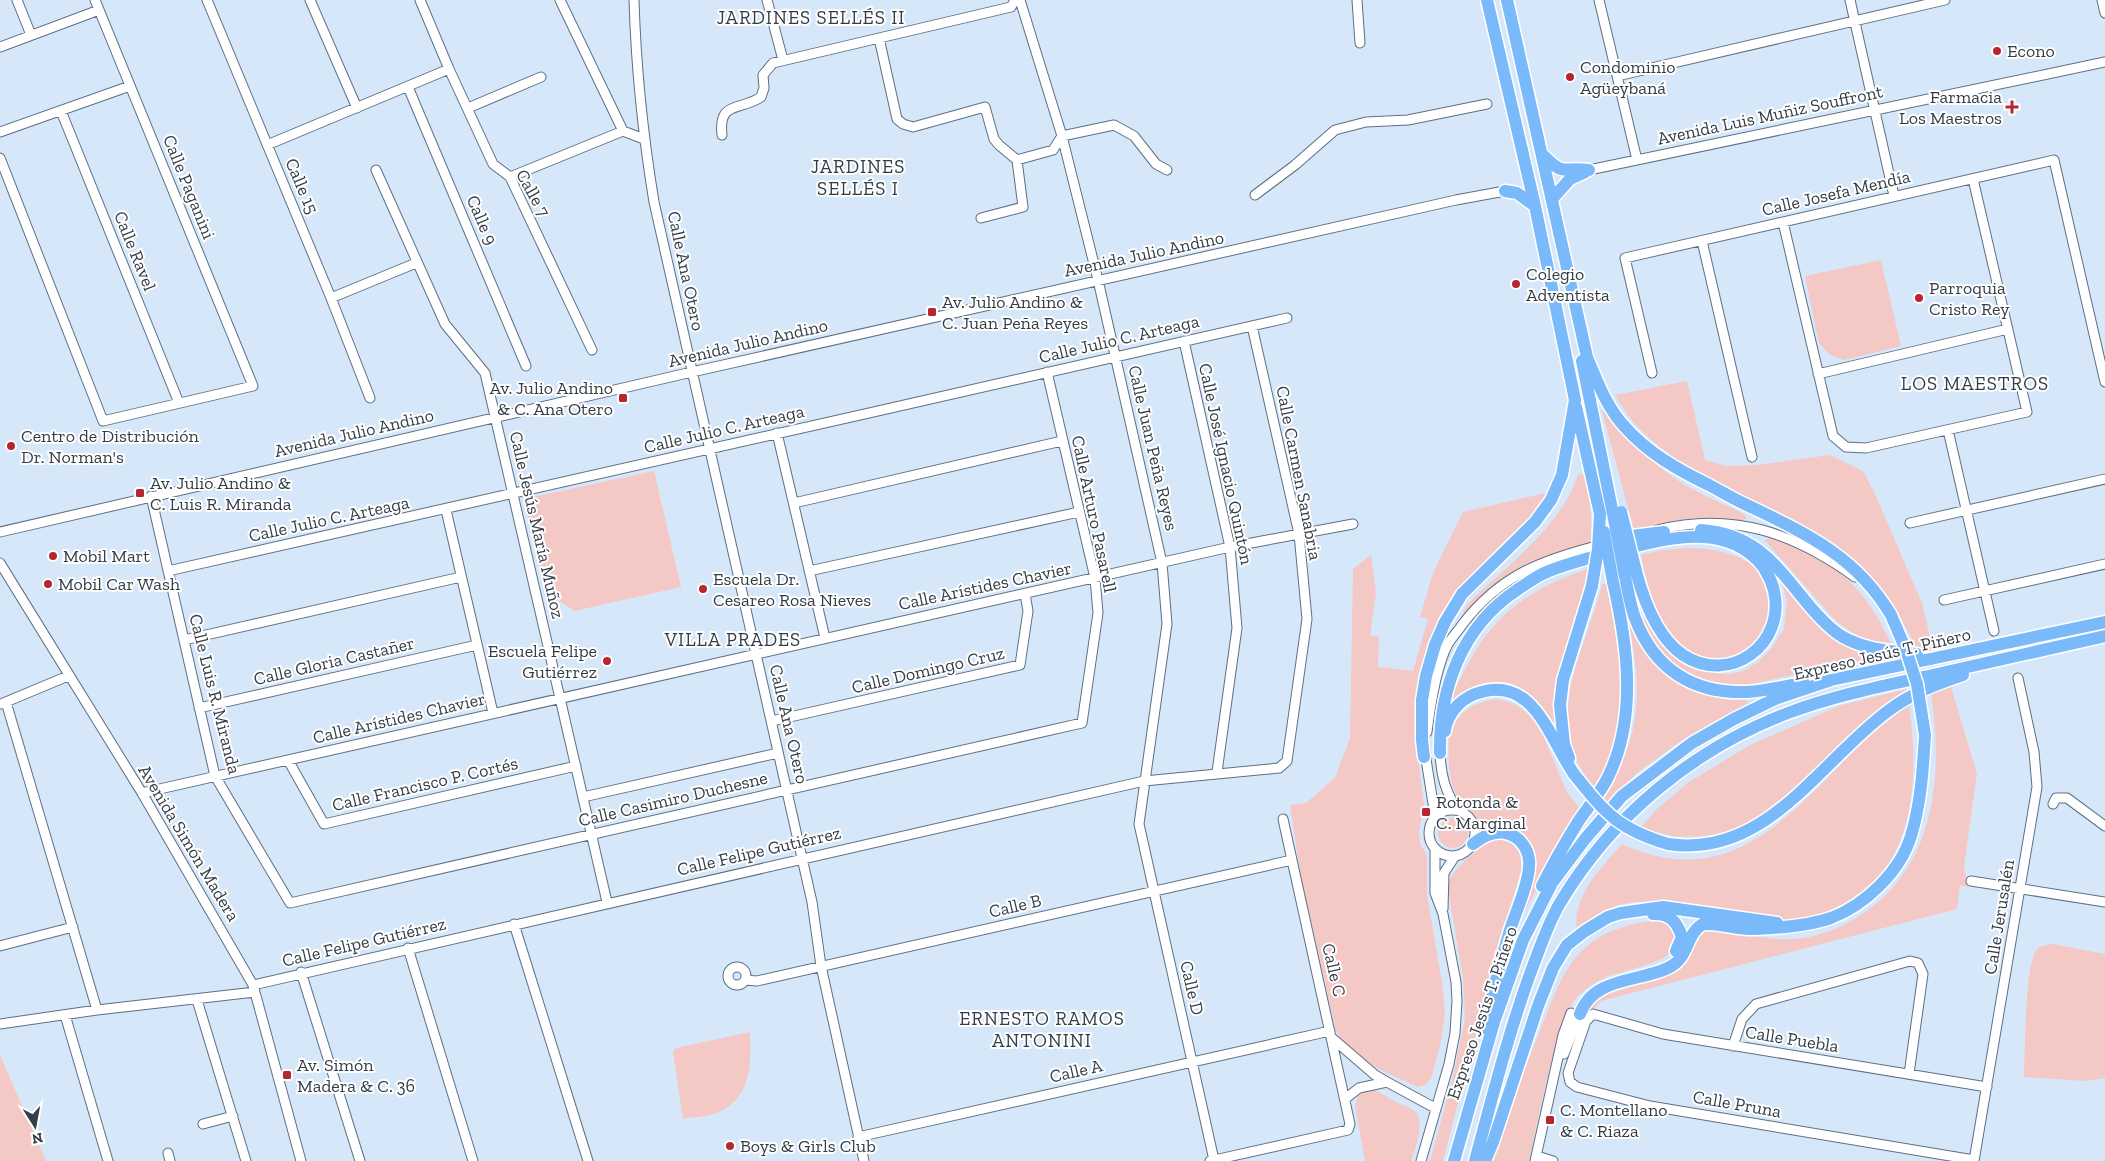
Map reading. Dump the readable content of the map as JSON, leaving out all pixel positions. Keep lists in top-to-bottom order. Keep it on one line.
{"streets":{"highway":["Expreso Jesús T. Piñero"],"street":["Avenida Luis Muñiz Souffront","Calle 15","Calle Paganini","Calle 7","Calle Josefa Mendía","Calle 9","Calle Ravel","Avenida Julio Andino","Calle Ana Otero","Calle Julio C. Arteaga","Calle Juan Peña Reyes","Calle José Ignacio Quintón","Calle Carmen Sanabria","Calle Arturo Pasarell","Calle Jesús María Muñoz","Calle Arístides Chavier","Calle Gloria Castañer","Calle Domingo Cruz","Calle Luis R. Miranda","Calle Francisco P. Cortés","Calle Casimiro Duchesne","Avenida Simón Madera","Calle Felipe Gutiérrez","Calle B","Calle Jerusalén","Calle C","Calle D","Calle Puebla","Calle A","Calle Pruna"]},"crossings":[["Calle Paganini","Calle Ravel"],["Avenida Julio Andino","Calle Ana Otero"],["Avenida Julio Andino","Calle Juan Peña Reyes"],["Avenida Julio Andino","Calle Jesús María Muñoz"],["Avenida Julio Andino","Calle Luis R. Miranda"],["Calle Ana Otero","Calle Julio C. Arteaga"],["Calle Ana Otero","Calle Arístides Chavier"],["Calle Ana Otero","Calle Domingo Cruz"],["Calle Ana Otero","Calle Casimiro Duchesne"],["Calle Ana Otero","Calle Felipe Gutiérrez"],["Calle Ana Otero","Calle B"],["Calle Ana Otero","Calle A"],["Calle Julio C. Arteaga","Calle Juan Peña Reyes"],["Calle Julio C. Arteaga","Calle José Ignacio Quintón"],["Calle Julio C. Arteaga","Calle Carmen Sanabria"],["Calle Julio C. Arteaga","Calle Arturo Pasarell"],["Calle Julio C. Arteaga","Calle Jesús María Muñoz"],["Calle Julio C. Arteaga","Calle Luis R. Miranda"],["Calle Juan Peña Reyes","Calle Arístides Chavier"],["Calle Juan Peña Reyes","Calle Felipe Gutiérrez"],["Calle Juan Peña Reyes","Calle D"],["Calle José Ignacio Quintón","Calle Arístides Chavier"],["Calle José Ignacio Quintón","Calle Felipe Gutiérrez"],["Calle Carmen Sanabria","Calle Arístides Chavier"],["Calle Carmen Sanabria","Calle Felipe Gutiérrez"],["Calle Arturo Pasarell","Calle Arístides Chavier"],["Calle Arturo Pasarell","Calle Casimiro Duchesne"],["Calle Jesús María Muñoz","Calle Arístides Chavier"],["Calle Jesús María Muñoz","Calle Francisco P. Cortés"],["Calle Jesús María Muñoz","Calle Casimiro Duchesne"],["Calle Jesús María Muñoz","Calle Felipe Gutiérrez"],["Calle Arístides Chavier","Calle Domingo Cruz"],["Calle Arístides Chavier","Calle Luis R. Miranda"],["Calle Arístides Chavier","Calle Francisco P. Cortés"],["Calle Arístides Chavier","Avenida Simón Madera"],["Calle Gloria Castañer","Calle Luis R. Miranda"],["Calle Luis R. Miranda","Calle Casimiro Duchesne"],["Avenida Simón Madera","Calle Felipe Gutiérrez"],["Calle B","Calle C"],["Calle B","Calle D"],["Calle Jerusalén","Calle Puebla"],["Calle Jerusalén","Calle Pruna"],["Calle C","Calle D"],["Calle C","Calle A"],["Calle D","Calle A"],["Calle Puebla","Calle Pruna"]],"districts":["JARDINES SELLÉS II","JARDINES SELLÉS I","LOS MAESTROS","VILLA PRADES","ERNESTO RAMOS ANTONINI"],"places":{"other":["Econo","Condominio Agüeybaná","Colegio Adventista","Parroquia Cristo Rey","Centro de Distribución Dr. Norman's","Mobil Mart","Mobil Car Wash","Escuela Dr. Cesareo Rosa Nieves","Escuela Felipe Gutiérrez","Boys & Girls Club"],"health":["Farmacia Los Maestros"],"transit":["Av. Julio Andino & C. Juan Peña Reyes","Av. Julio Andino & C. Ana Otero","Av. Julio Andino & C. Luis R. Miranda","Rotonda & C. Marginal","Av. Simón Madera & C. 36","C. Montellano & C. Riaza"]},"north":"bottom"}
